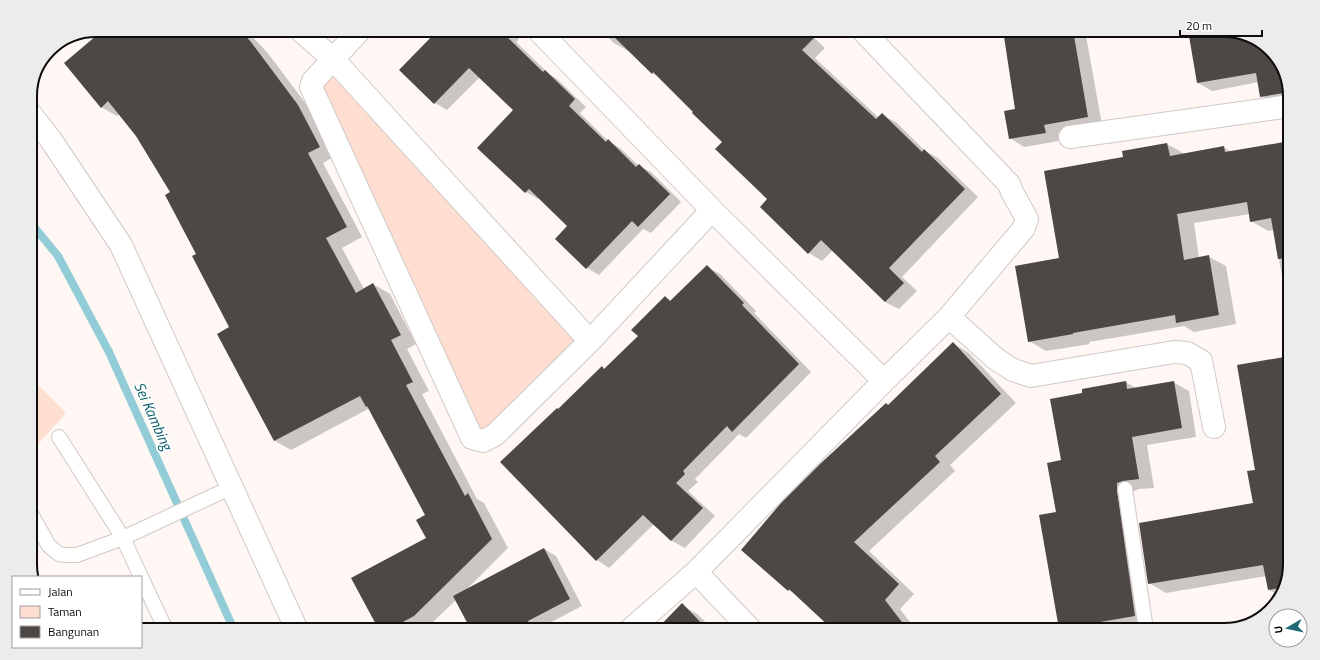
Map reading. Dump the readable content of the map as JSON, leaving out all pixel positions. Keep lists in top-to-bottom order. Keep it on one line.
{"water":["Sei Kambing"],"legend":["Jalan","Taman","Bangunan"],"scale_bar":"20 m","north":"left"}
